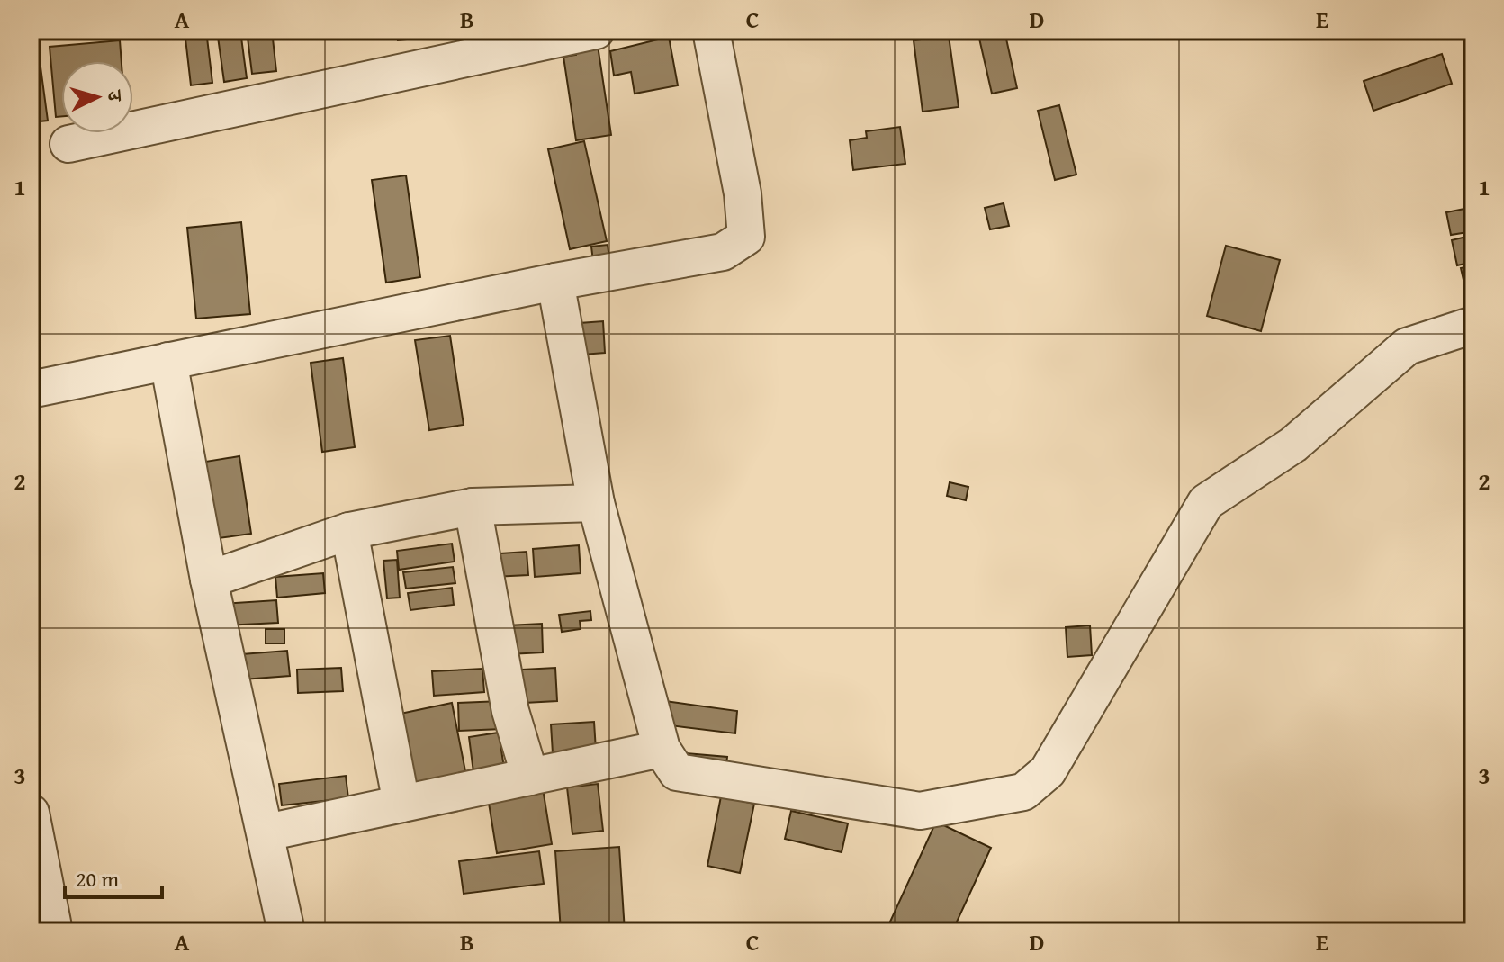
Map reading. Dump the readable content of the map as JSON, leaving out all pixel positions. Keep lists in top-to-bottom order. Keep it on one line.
{"scale_bar":"20 m","north":"right","grid":{"columns":["A","B","C","D","E"],"rows":["1","2","3"]}}
